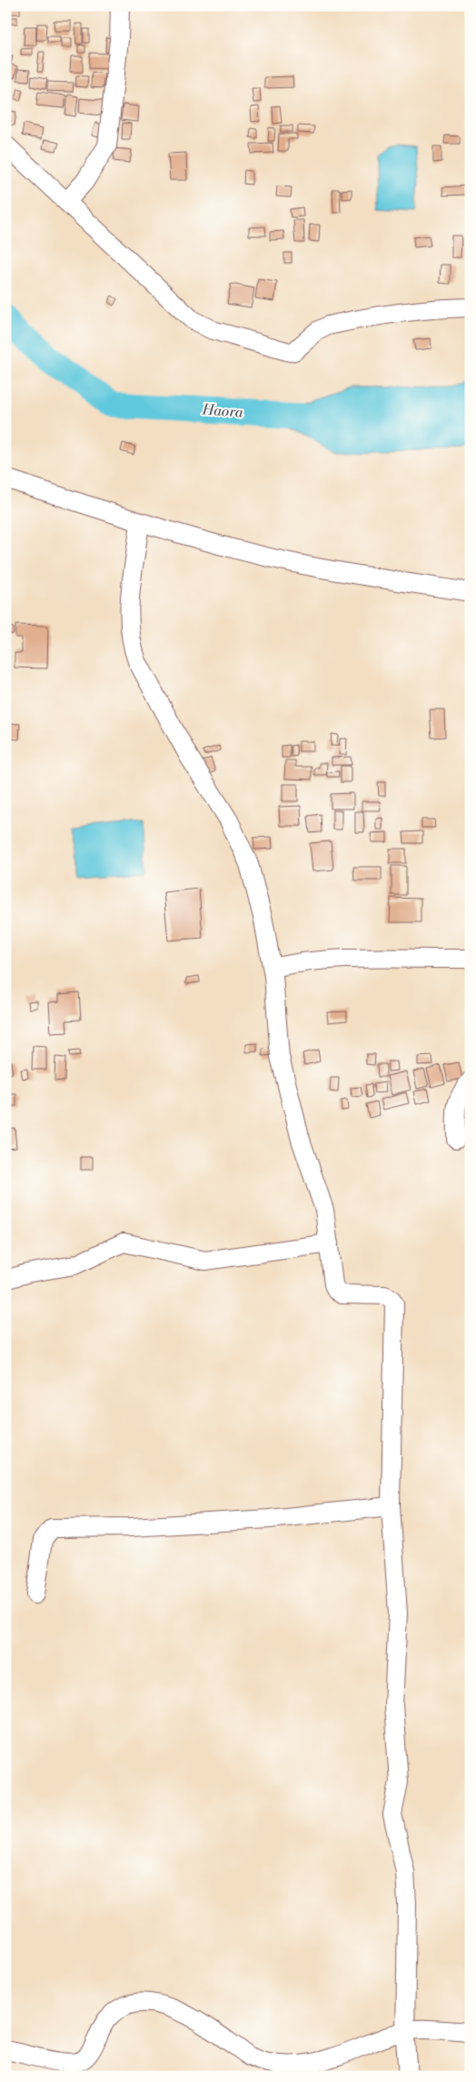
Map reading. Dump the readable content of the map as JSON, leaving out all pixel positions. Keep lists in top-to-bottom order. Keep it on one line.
{"water":["Haora"]}
